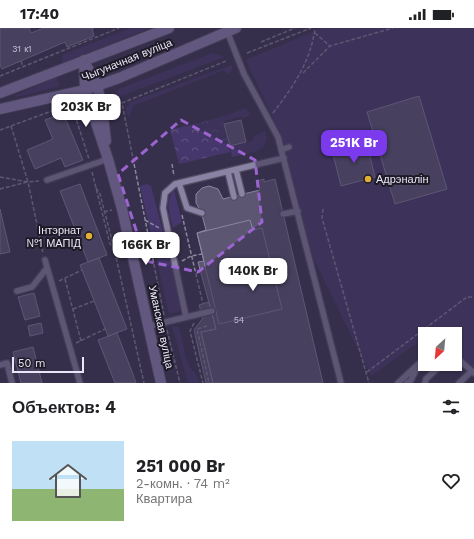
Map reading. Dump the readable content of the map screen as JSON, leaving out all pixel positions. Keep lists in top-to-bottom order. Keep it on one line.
{"streets":{"main road":["Чыгуначная вуліца","Уманская вуліца"]},"crossings":[["Чыгуначная вуліца","Уманская вуліца"]],"places":["Адрэналін","Інтэрнат №1 МАПІД"],"house_numbers":["31 к1","54"],"scale_bar":"50 m","north":"bottom left","page":{"status":"17:40","price":["203K Br","251K Br","166K Br","140K Br"],"scale":"50 m","heading":"Объектов: 4","list":[{"name":"251 000 Br","note":"2-комн. · 74 m² · Квартира"}]}}
